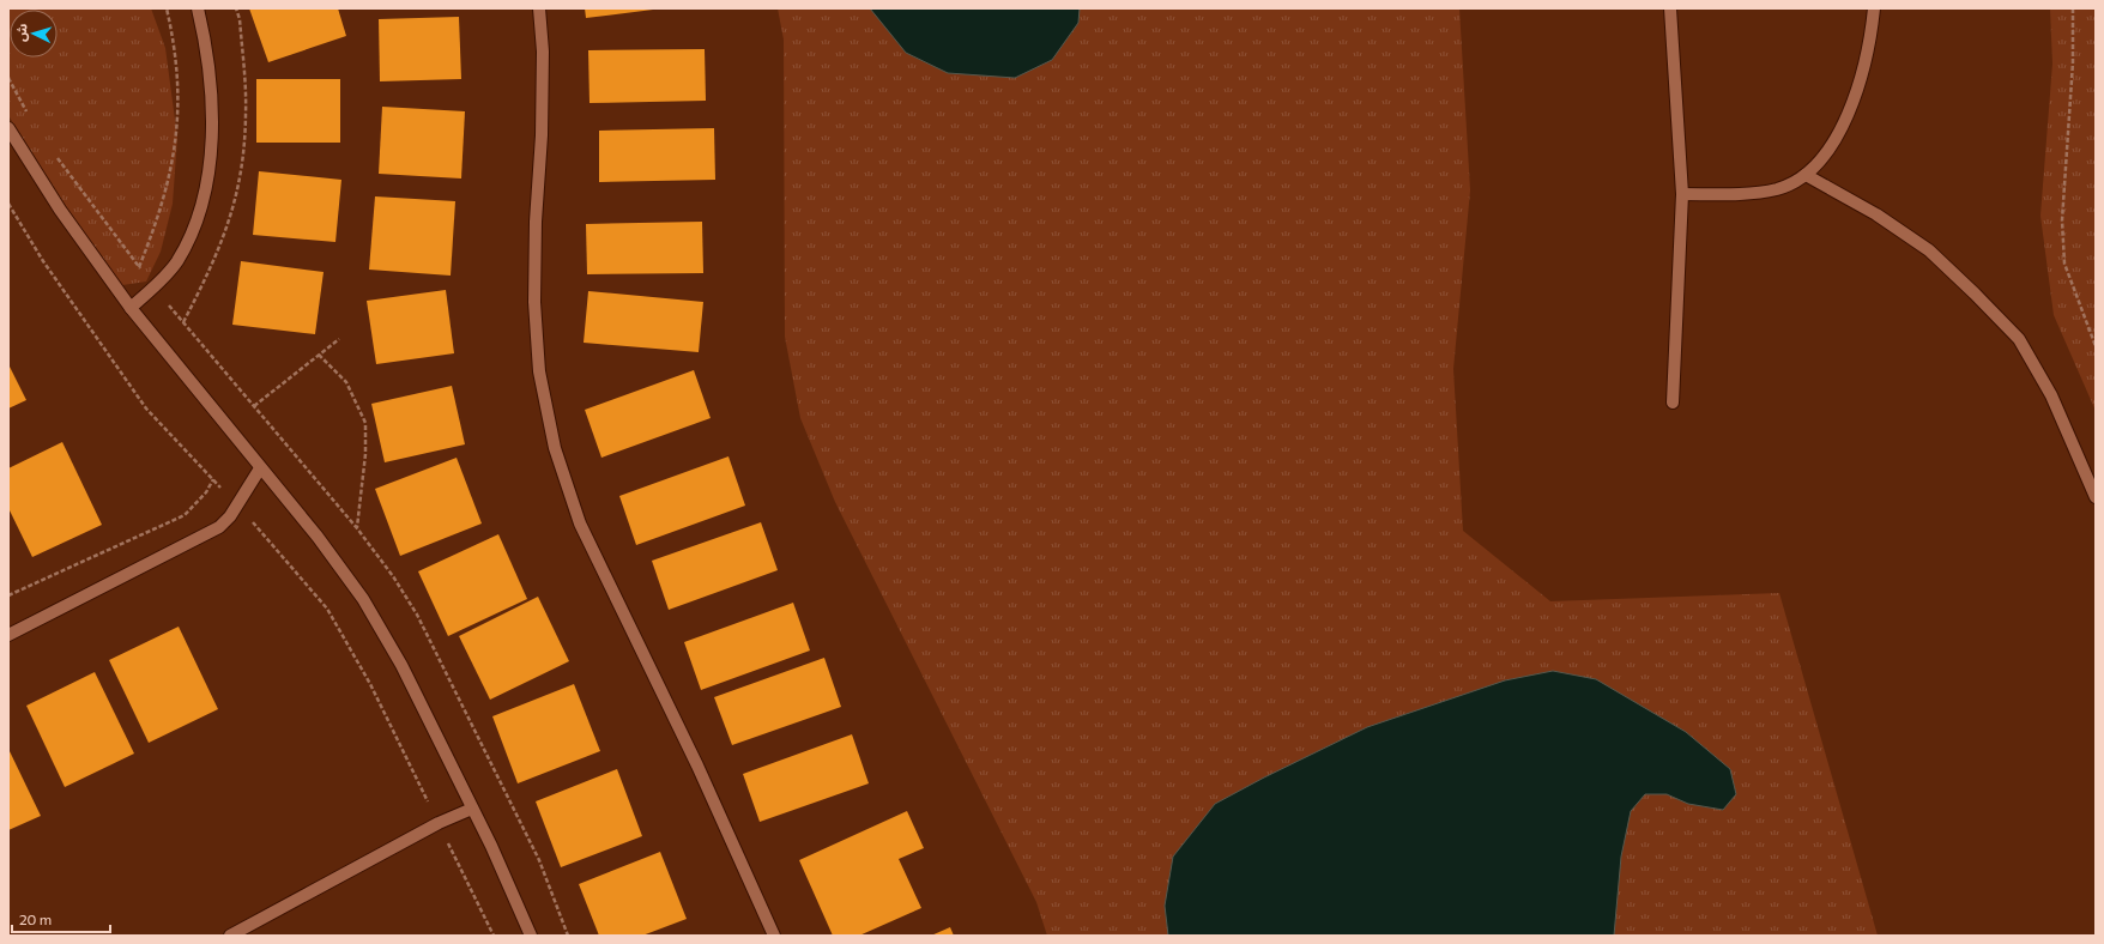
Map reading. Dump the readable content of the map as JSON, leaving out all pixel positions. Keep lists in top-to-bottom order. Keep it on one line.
{"scale_bar":"20 m","north":"left"}
